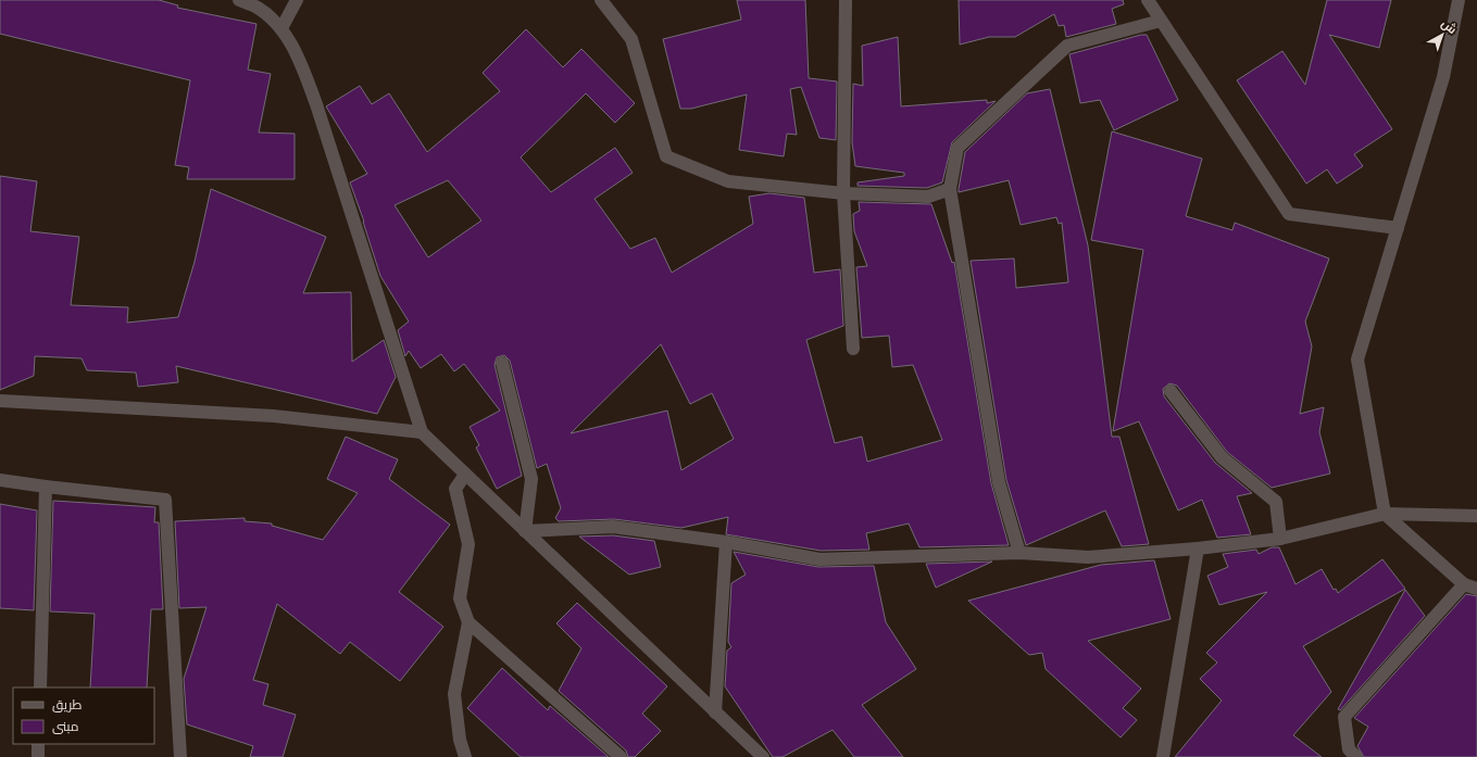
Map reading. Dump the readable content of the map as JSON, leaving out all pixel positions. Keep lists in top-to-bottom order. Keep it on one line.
{"legend":["طريق","مبنى"],"north":"top right"}
